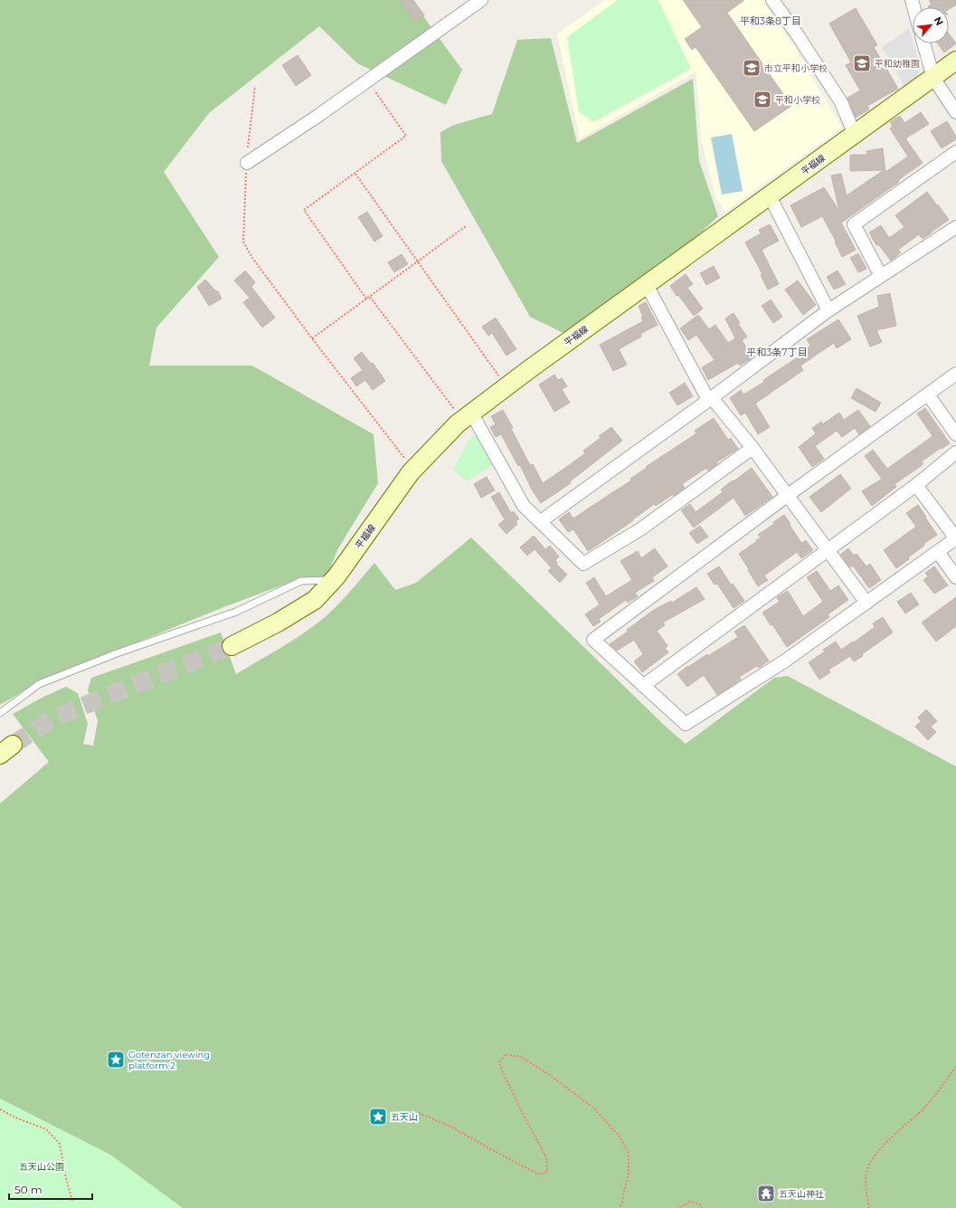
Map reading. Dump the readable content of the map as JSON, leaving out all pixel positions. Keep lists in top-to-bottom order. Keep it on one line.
{"streets":{"street":["平福線"]},"districts":["平和3条8丁目","平和3条7丁目"],"parks":["五天山公園"],"places":{"school or university":["平和幼稚園","市立平和小学校","平和小学校"],"place":["Gotenzan viewing platform 2","五天山"],"temple":["五天山神社"]},"scale_bar":"50 m","north":"top right"}
